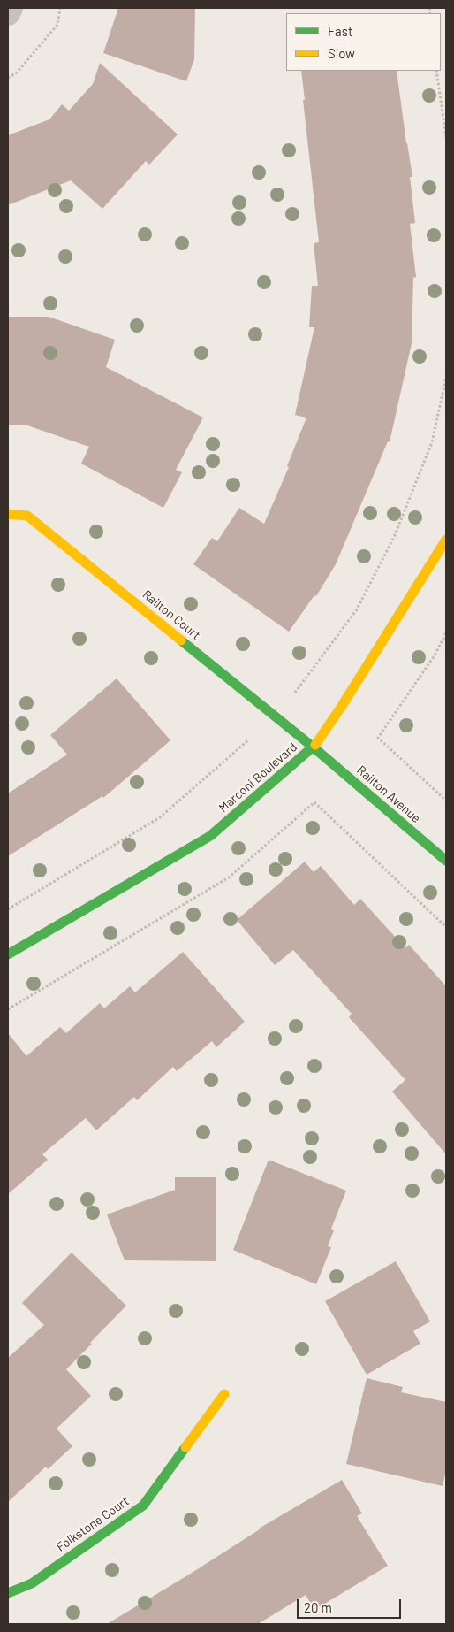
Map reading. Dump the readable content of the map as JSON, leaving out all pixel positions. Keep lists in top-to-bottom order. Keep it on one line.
{"streets":{"street":["Railton Court","Marconi Boulevard","Railton Avenue","Folkstone Court"]},"crossings":[["Railton Court","Marconi Boulevard"],["Railton Court","Railton Avenue"],["Marconi Boulevard","Railton Avenue"]],"legend":["Fast","Slow"],"scale_bar":"20 m"}
